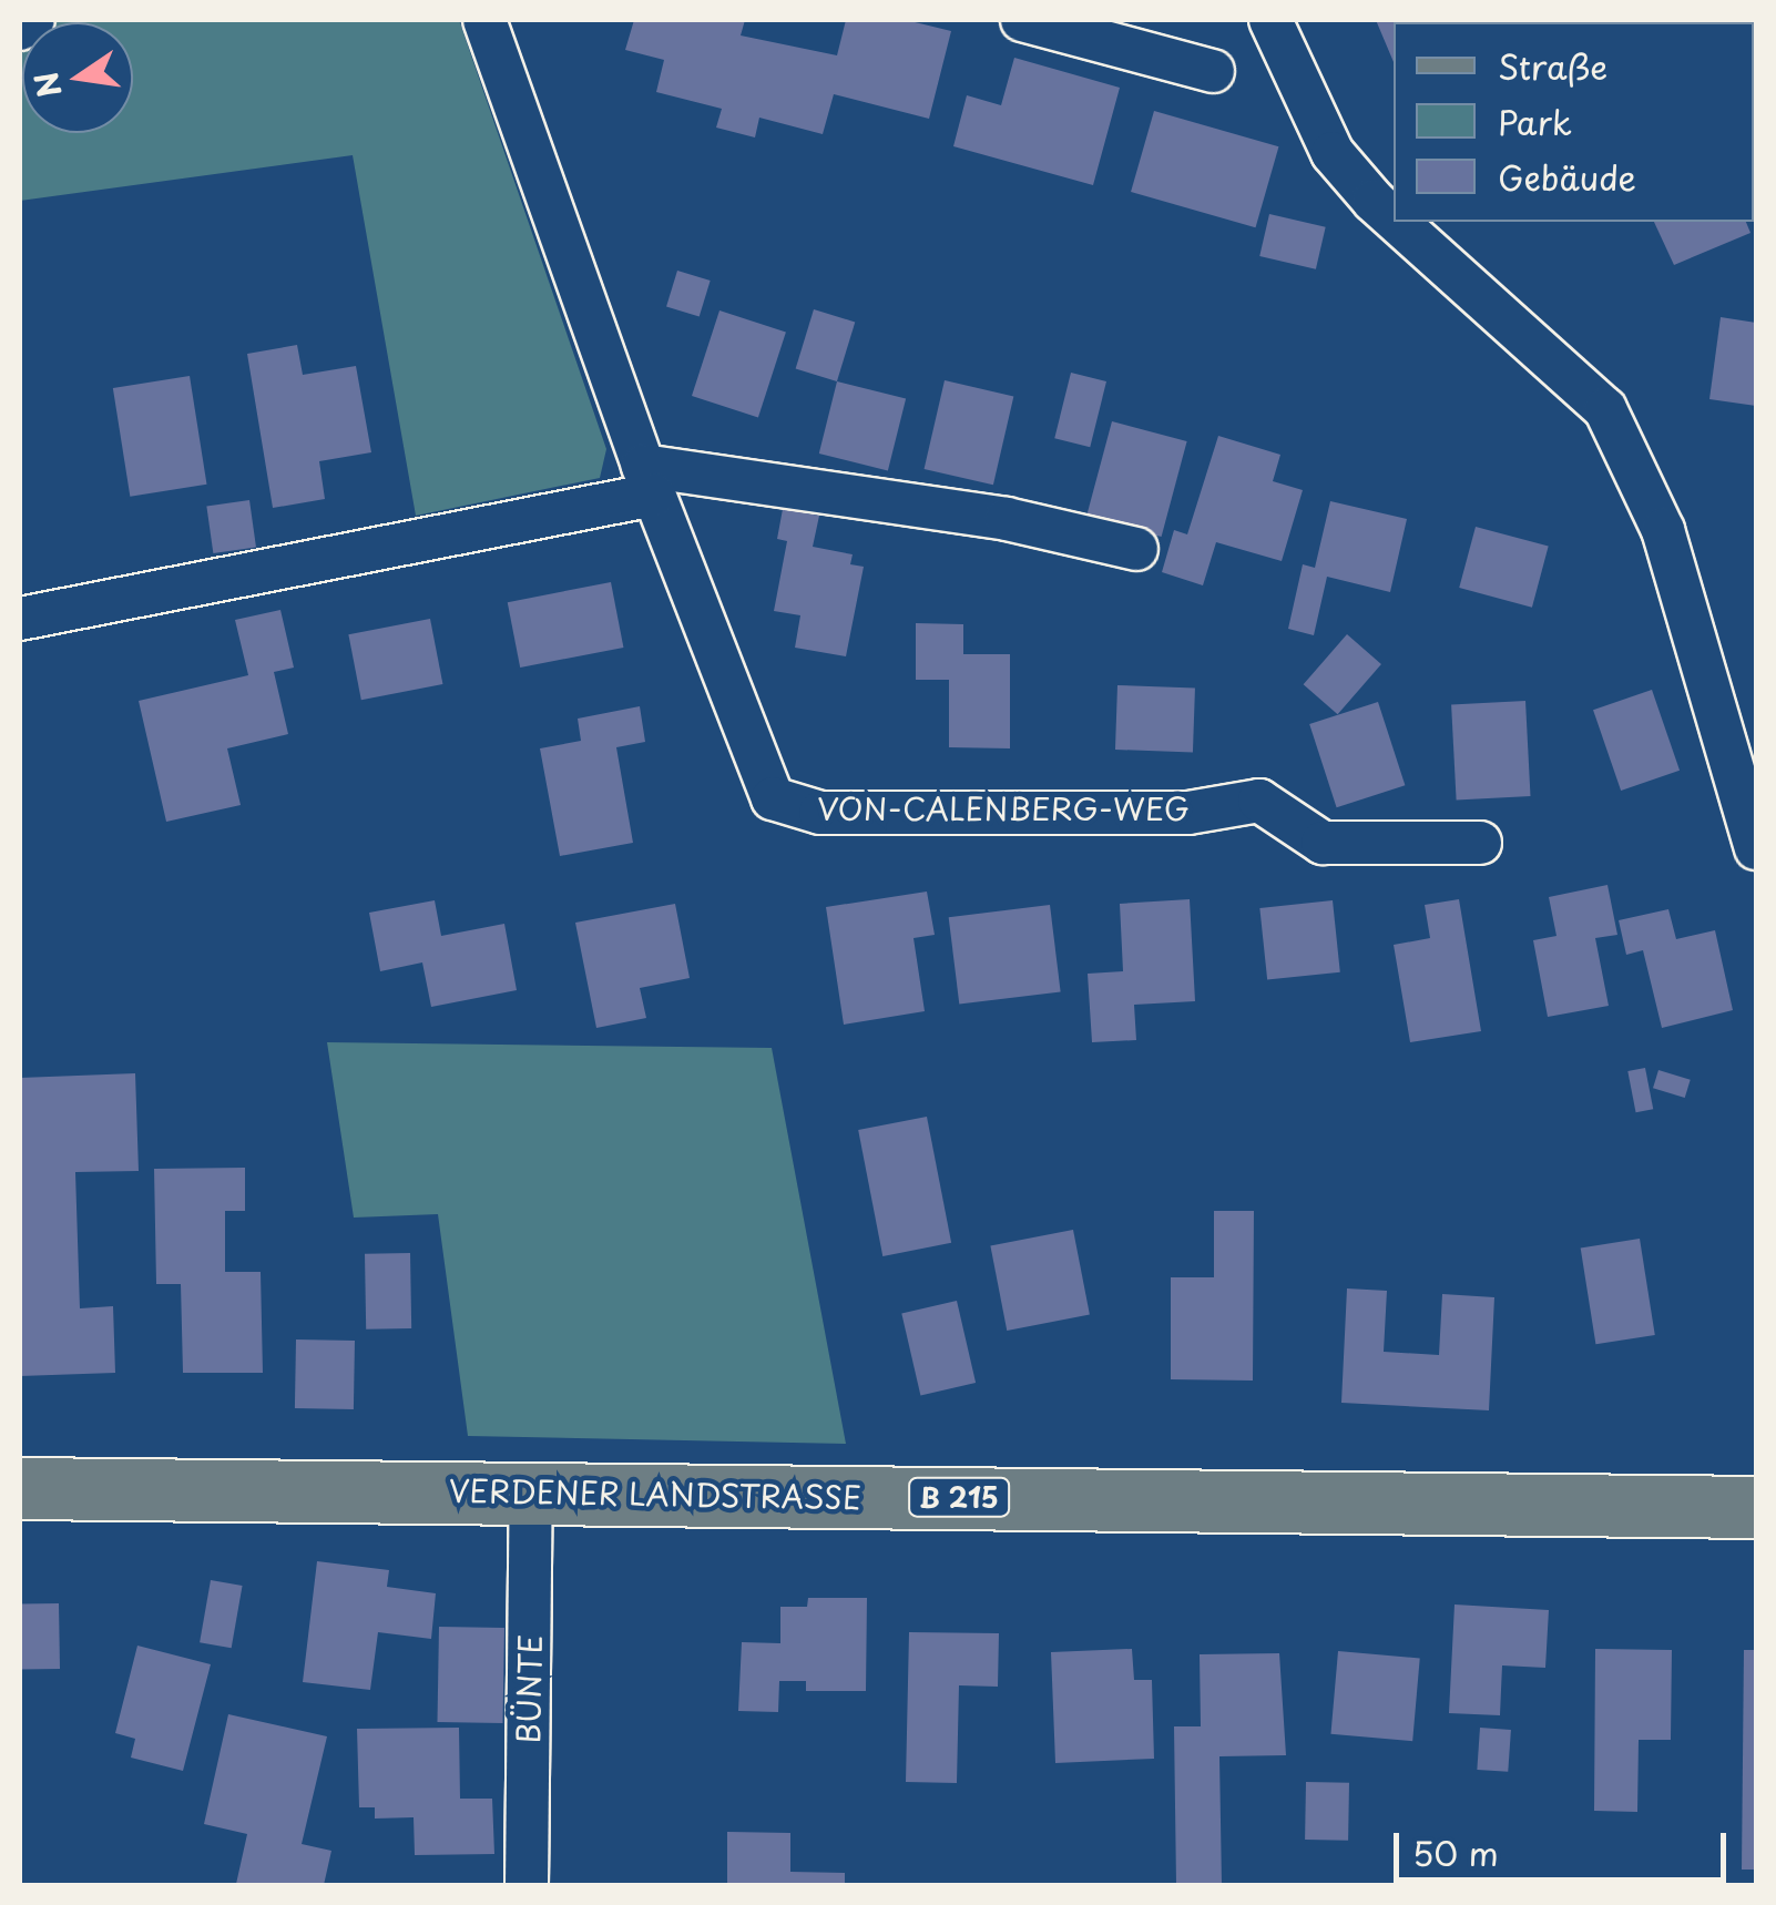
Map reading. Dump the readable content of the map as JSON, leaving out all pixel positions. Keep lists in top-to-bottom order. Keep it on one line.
{"streets":{"main road":["VERDENER LANDSTRASSE","B 215"],"street":["VON-CALENBERG-WEG","BÜNTE"]},"crossings":[["VERDENER LANDSTRASSE","BÜNTE"]],"legend":["Straße","Park","Gebäude"],"scale_bar":"50 m","north":"left"}
